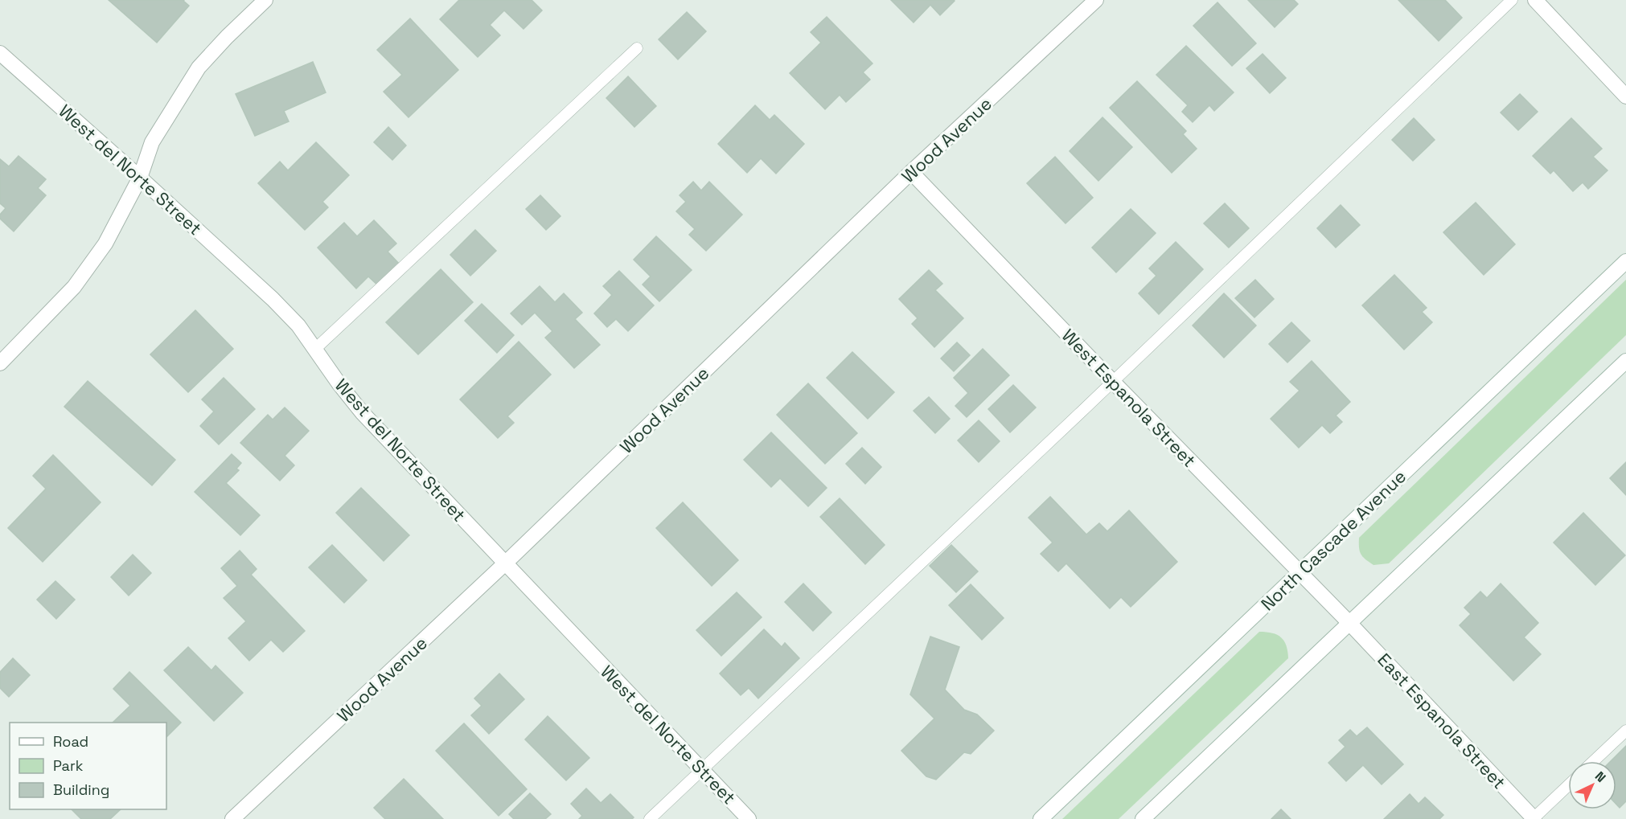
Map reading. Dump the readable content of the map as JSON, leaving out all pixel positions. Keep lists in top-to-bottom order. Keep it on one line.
{"streets":{"street":["Wood Avenue","West del Norte Street","West Espanola Street","North Cascade Avenue","East Espanola Street"]},"crossings":[["Wood Avenue","West del Norte Street"],["Wood Avenue","West Espanola Street"],["West Espanola Street","North Cascade Avenue"],["West Espanola Street","East Espanola Street"]],"legend":["Road","Park","Building"],"north":"top right"}
